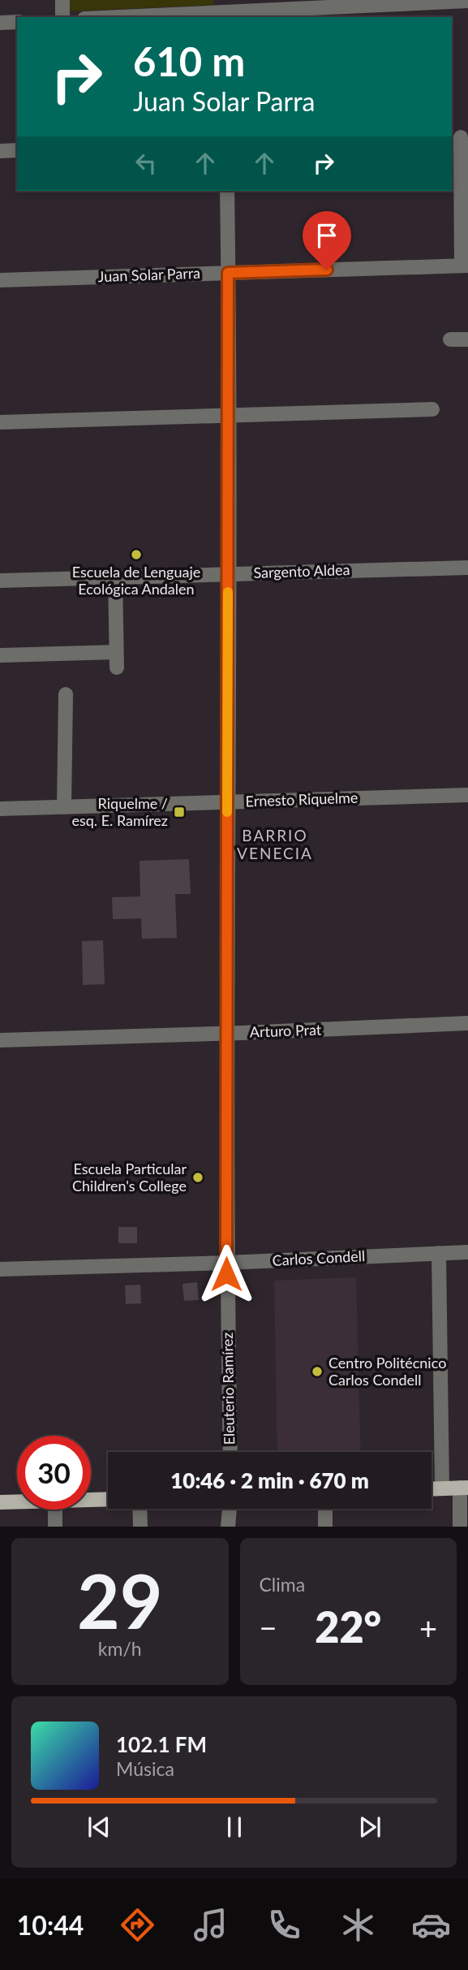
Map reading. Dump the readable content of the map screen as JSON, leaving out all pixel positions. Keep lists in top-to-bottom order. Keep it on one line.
{"streets":{"street":["Juan Solar Parra","Sargento Aldea","Ernesto Riquelme","Arturo Prat","Carlos Condell","Eleuterio Ramírez"]},"crossings":[["Juan Solar Parra","Eleuterio Ramírez"],["Sargento Aldea","Eleuterio Ramírez"],["Ernesto Riquelme","Eleuterio Ramírez"],["Arturo Prat","Eleuterio Ramírez"],["Carlos Condell","Eleuterio Ramírez"]],"districts":["BARRIO VENECIA"],"places":{"other":["Escuela de Lenguaje Ecológica Andalen","Escuela Particular Children's College","Centro Politécnico Carlos Condell"],"transit":["Riquelme / esq. E. Ramírez"]},"page":{"turn":["610 m","Juan Solar Parra"],"limit":"30","trip":"10:46 · 2 min · 670 m","tile":[["29","km/h"],"Clima"],"heat":["−","22°","+"],"song":["102.1 FM","Música"],"tabs":"10:44"}}
